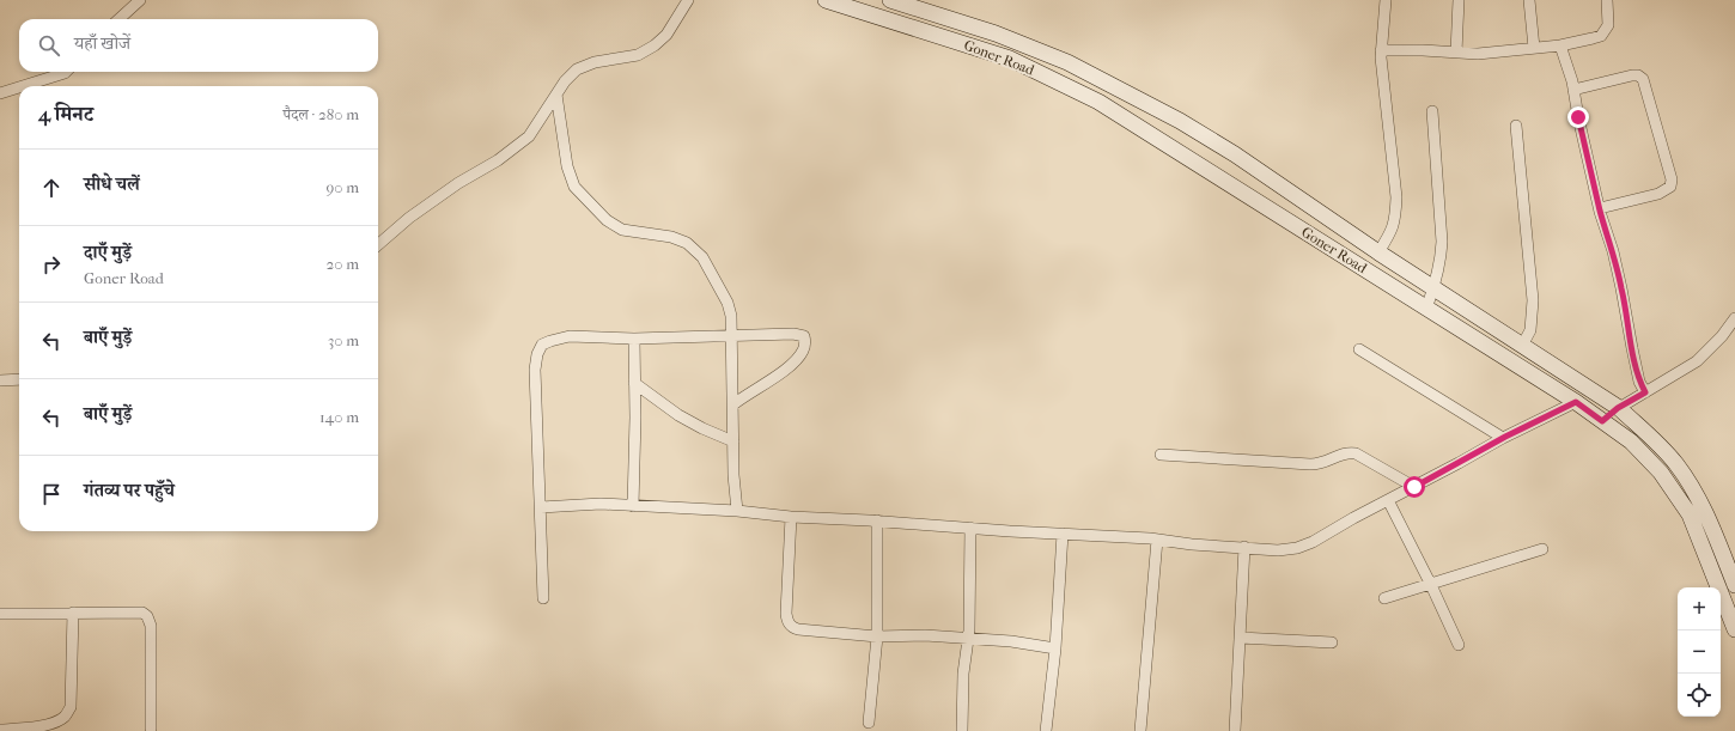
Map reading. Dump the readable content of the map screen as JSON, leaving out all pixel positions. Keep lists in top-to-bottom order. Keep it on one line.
{"streets":{"street":["Goner Road"]},"page":{"search":"यहाँ खोजें","heading":["4 मिनट","पैदल · 280 m"],"list":[["सीधे चलें","90 m"],["दाएँ मुड़ें","Goner Road","20 m"],["बाएँ मुड़ें","30 m"],["बाएँ मुड़ें","140 m"],"गंतव्य पर पहुँचे"],"map_buttons":["+","−"]}}
